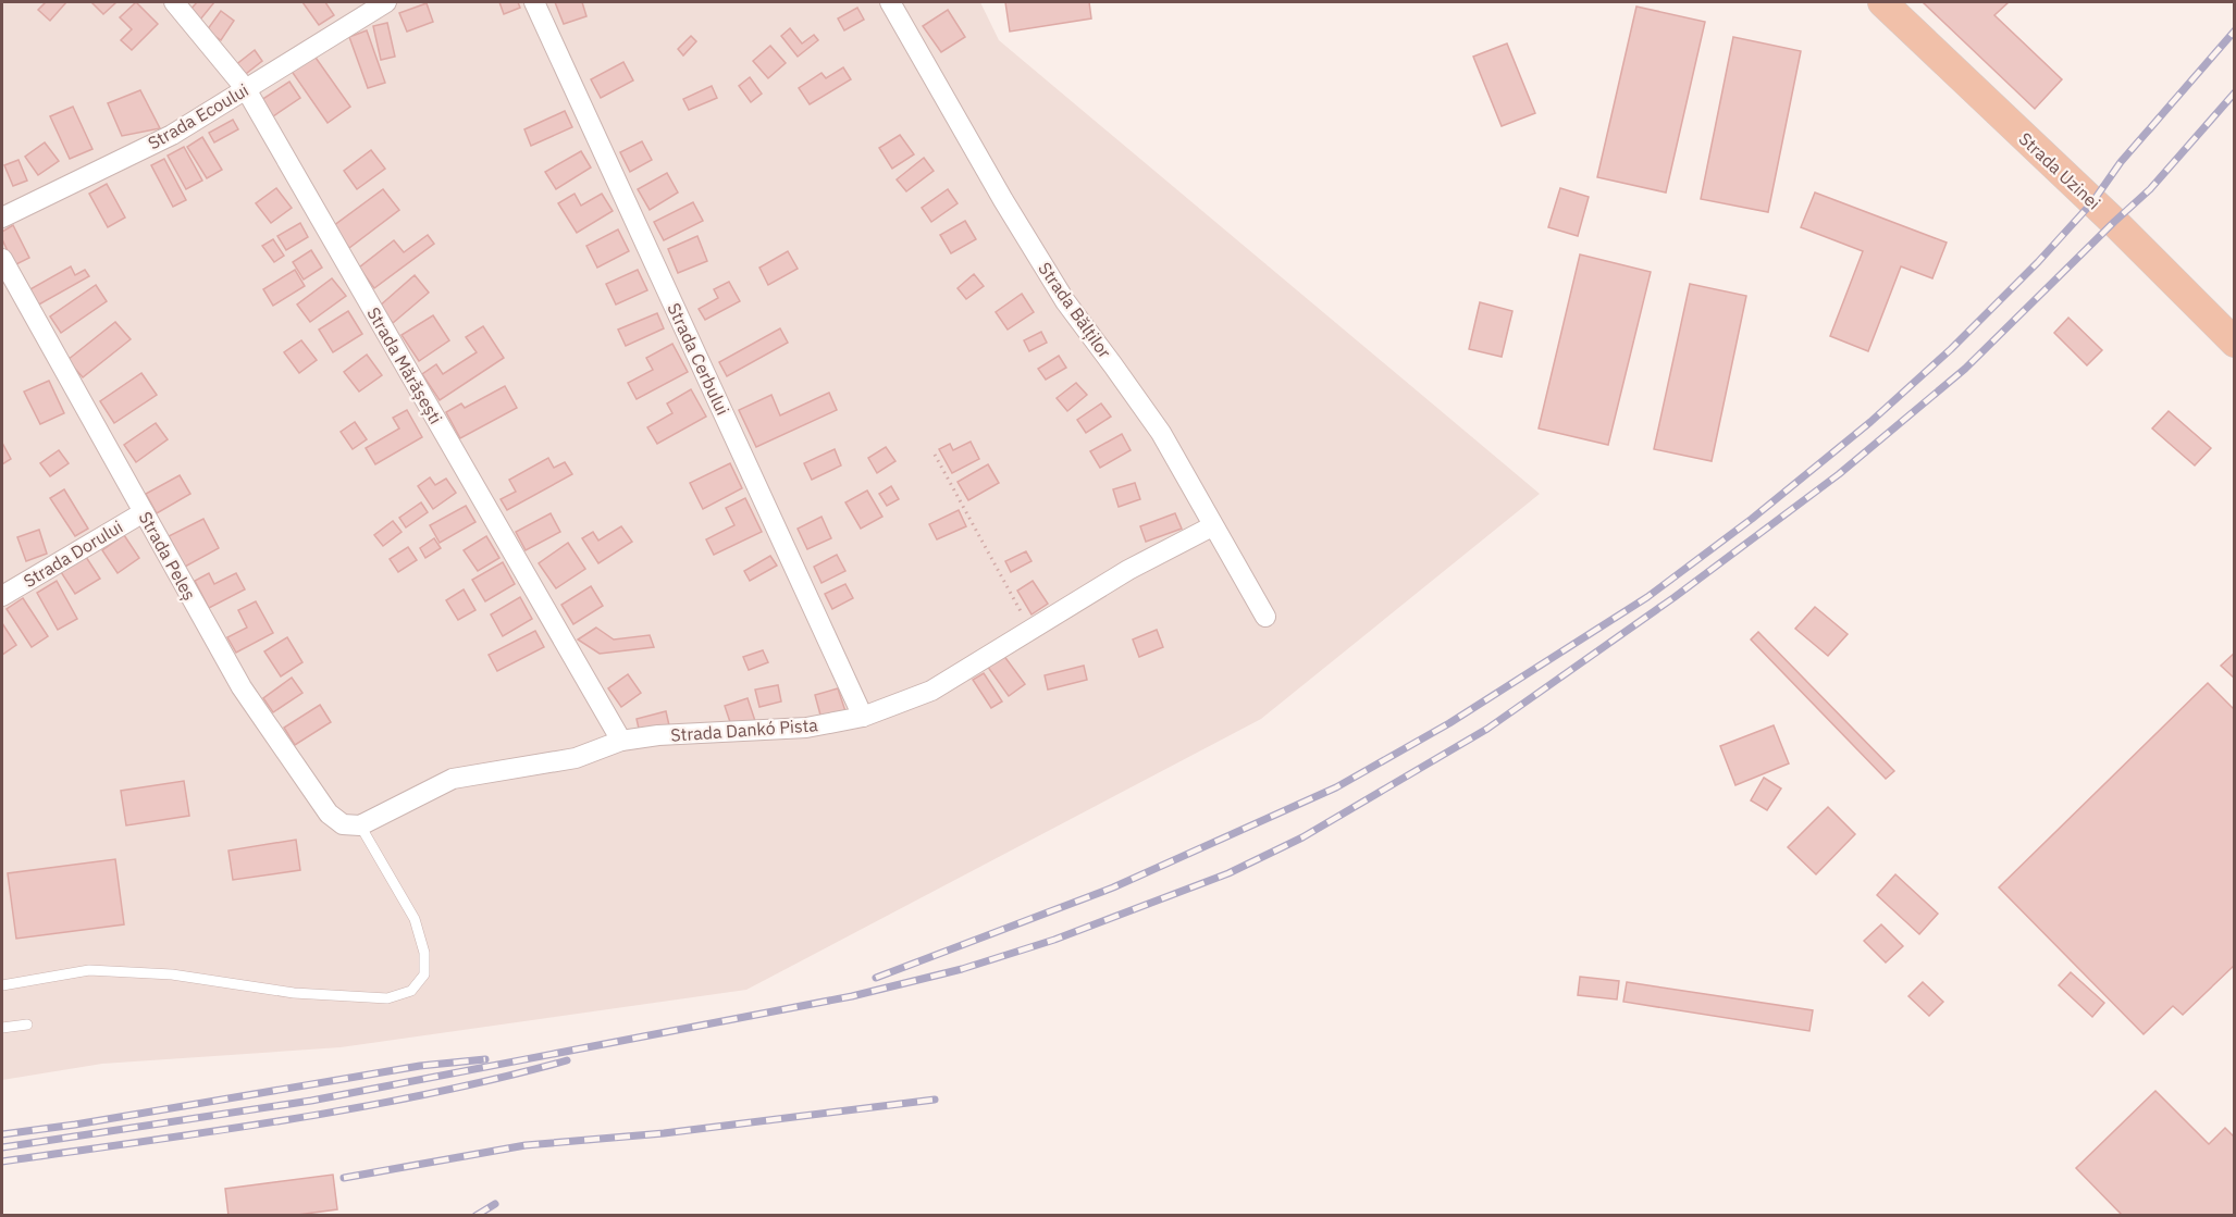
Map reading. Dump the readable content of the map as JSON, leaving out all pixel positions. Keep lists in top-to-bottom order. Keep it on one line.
{"streets":{"main road":["Strada Uzinei"],"street":["Strada Ecoului","Strada Bălților","Strada Cerbului","Strada Mărășești","Strada Dorului","Strada Peleș","Strada Dankó Pista"]},"crossings":[["Strada Ecoului","Strada Mărășești"],["Strada Bălților","Strada Dankó Pista"],["Strada Cerbului","Strada Dankó Pista"],["Strada Mărășești","Strada Dankó Pista"],["Strada Dorului","Strada Peleș"],["Strada Peleș","Strada Dankó Pista"]]}
